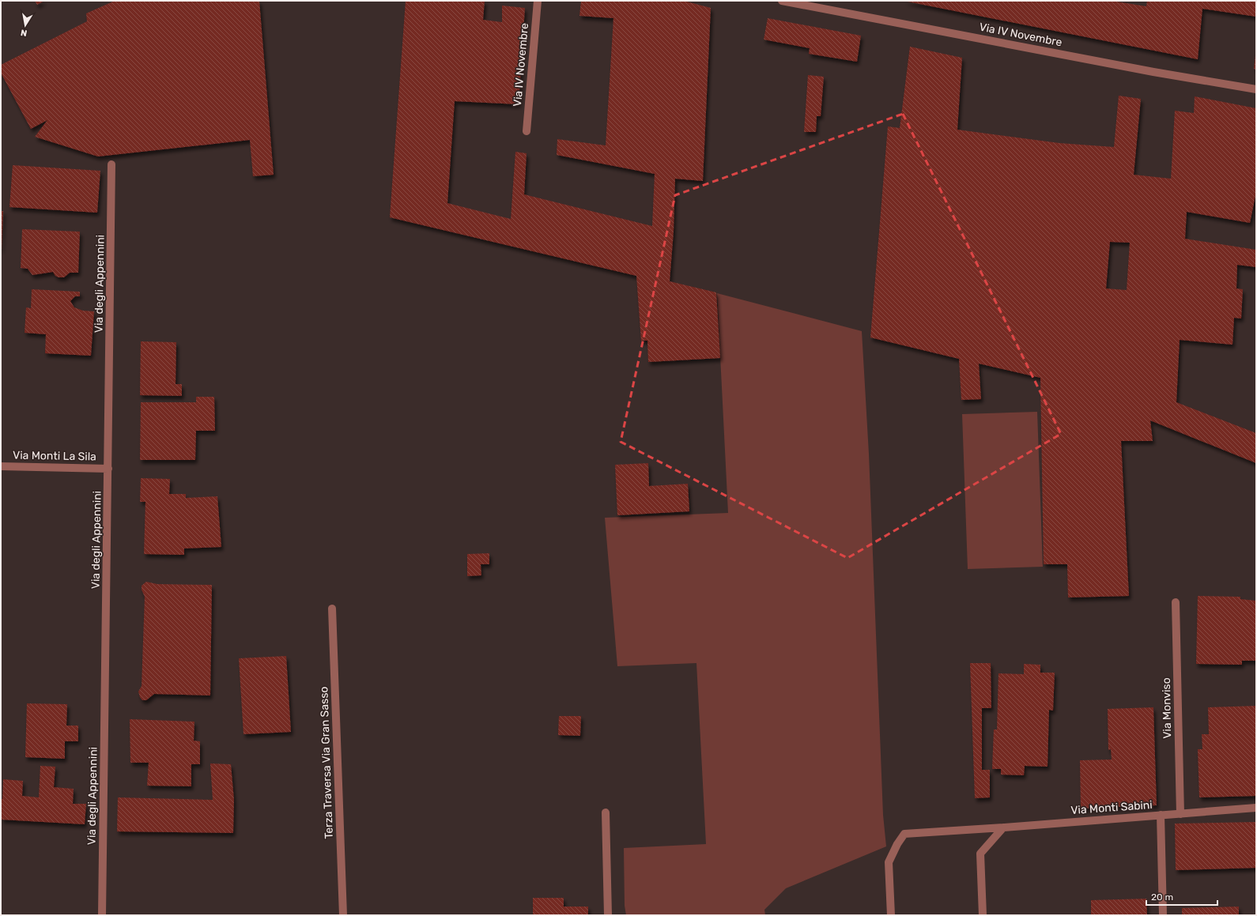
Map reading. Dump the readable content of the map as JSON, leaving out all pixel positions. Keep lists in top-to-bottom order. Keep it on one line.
{"streets":{"street":["Via IV Novembre","Via degli Appennini","Via Monti La Sila","Via Monviso","Terza Traversa Via Gran Sasso","Via Monti Sabini"]},"crossings":[["Via degli Appennini","Via Monti La Sila"],["Via Monviso","Via Monti Sabini"]],"scale_bar":"20 m","north":"bottom"}
